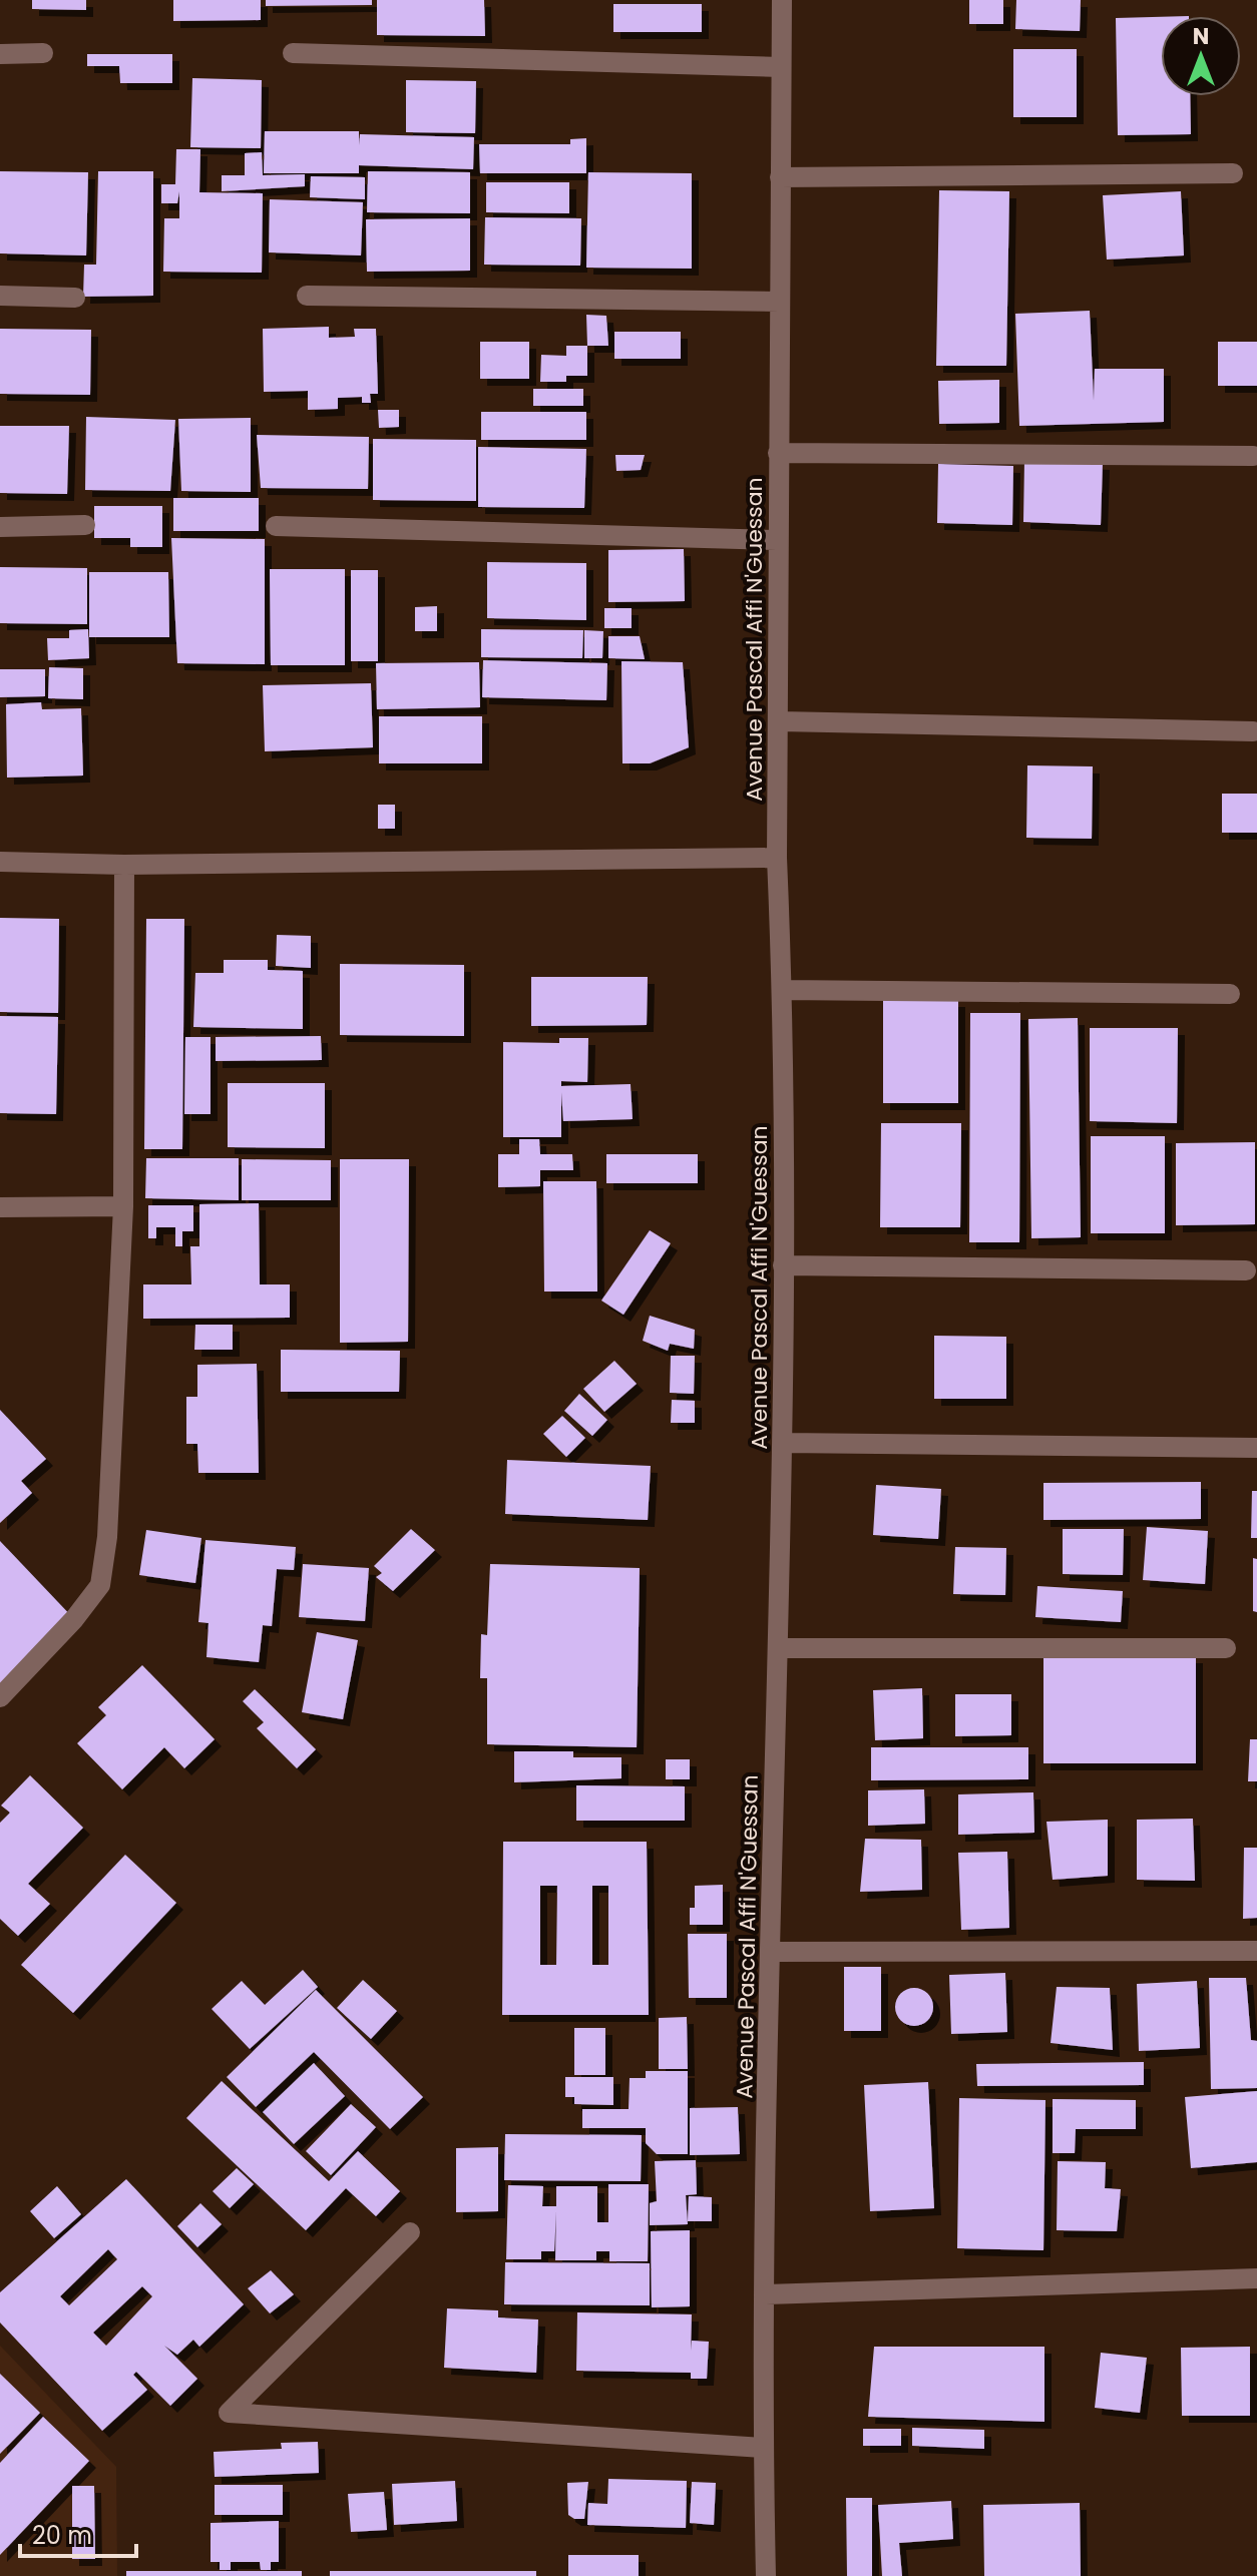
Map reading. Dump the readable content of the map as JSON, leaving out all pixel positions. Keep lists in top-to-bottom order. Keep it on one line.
{"streets":{"street":["Avenue Pascal Affi N'Guessan"]},"scale_bar":"20 m","north":"top"}
